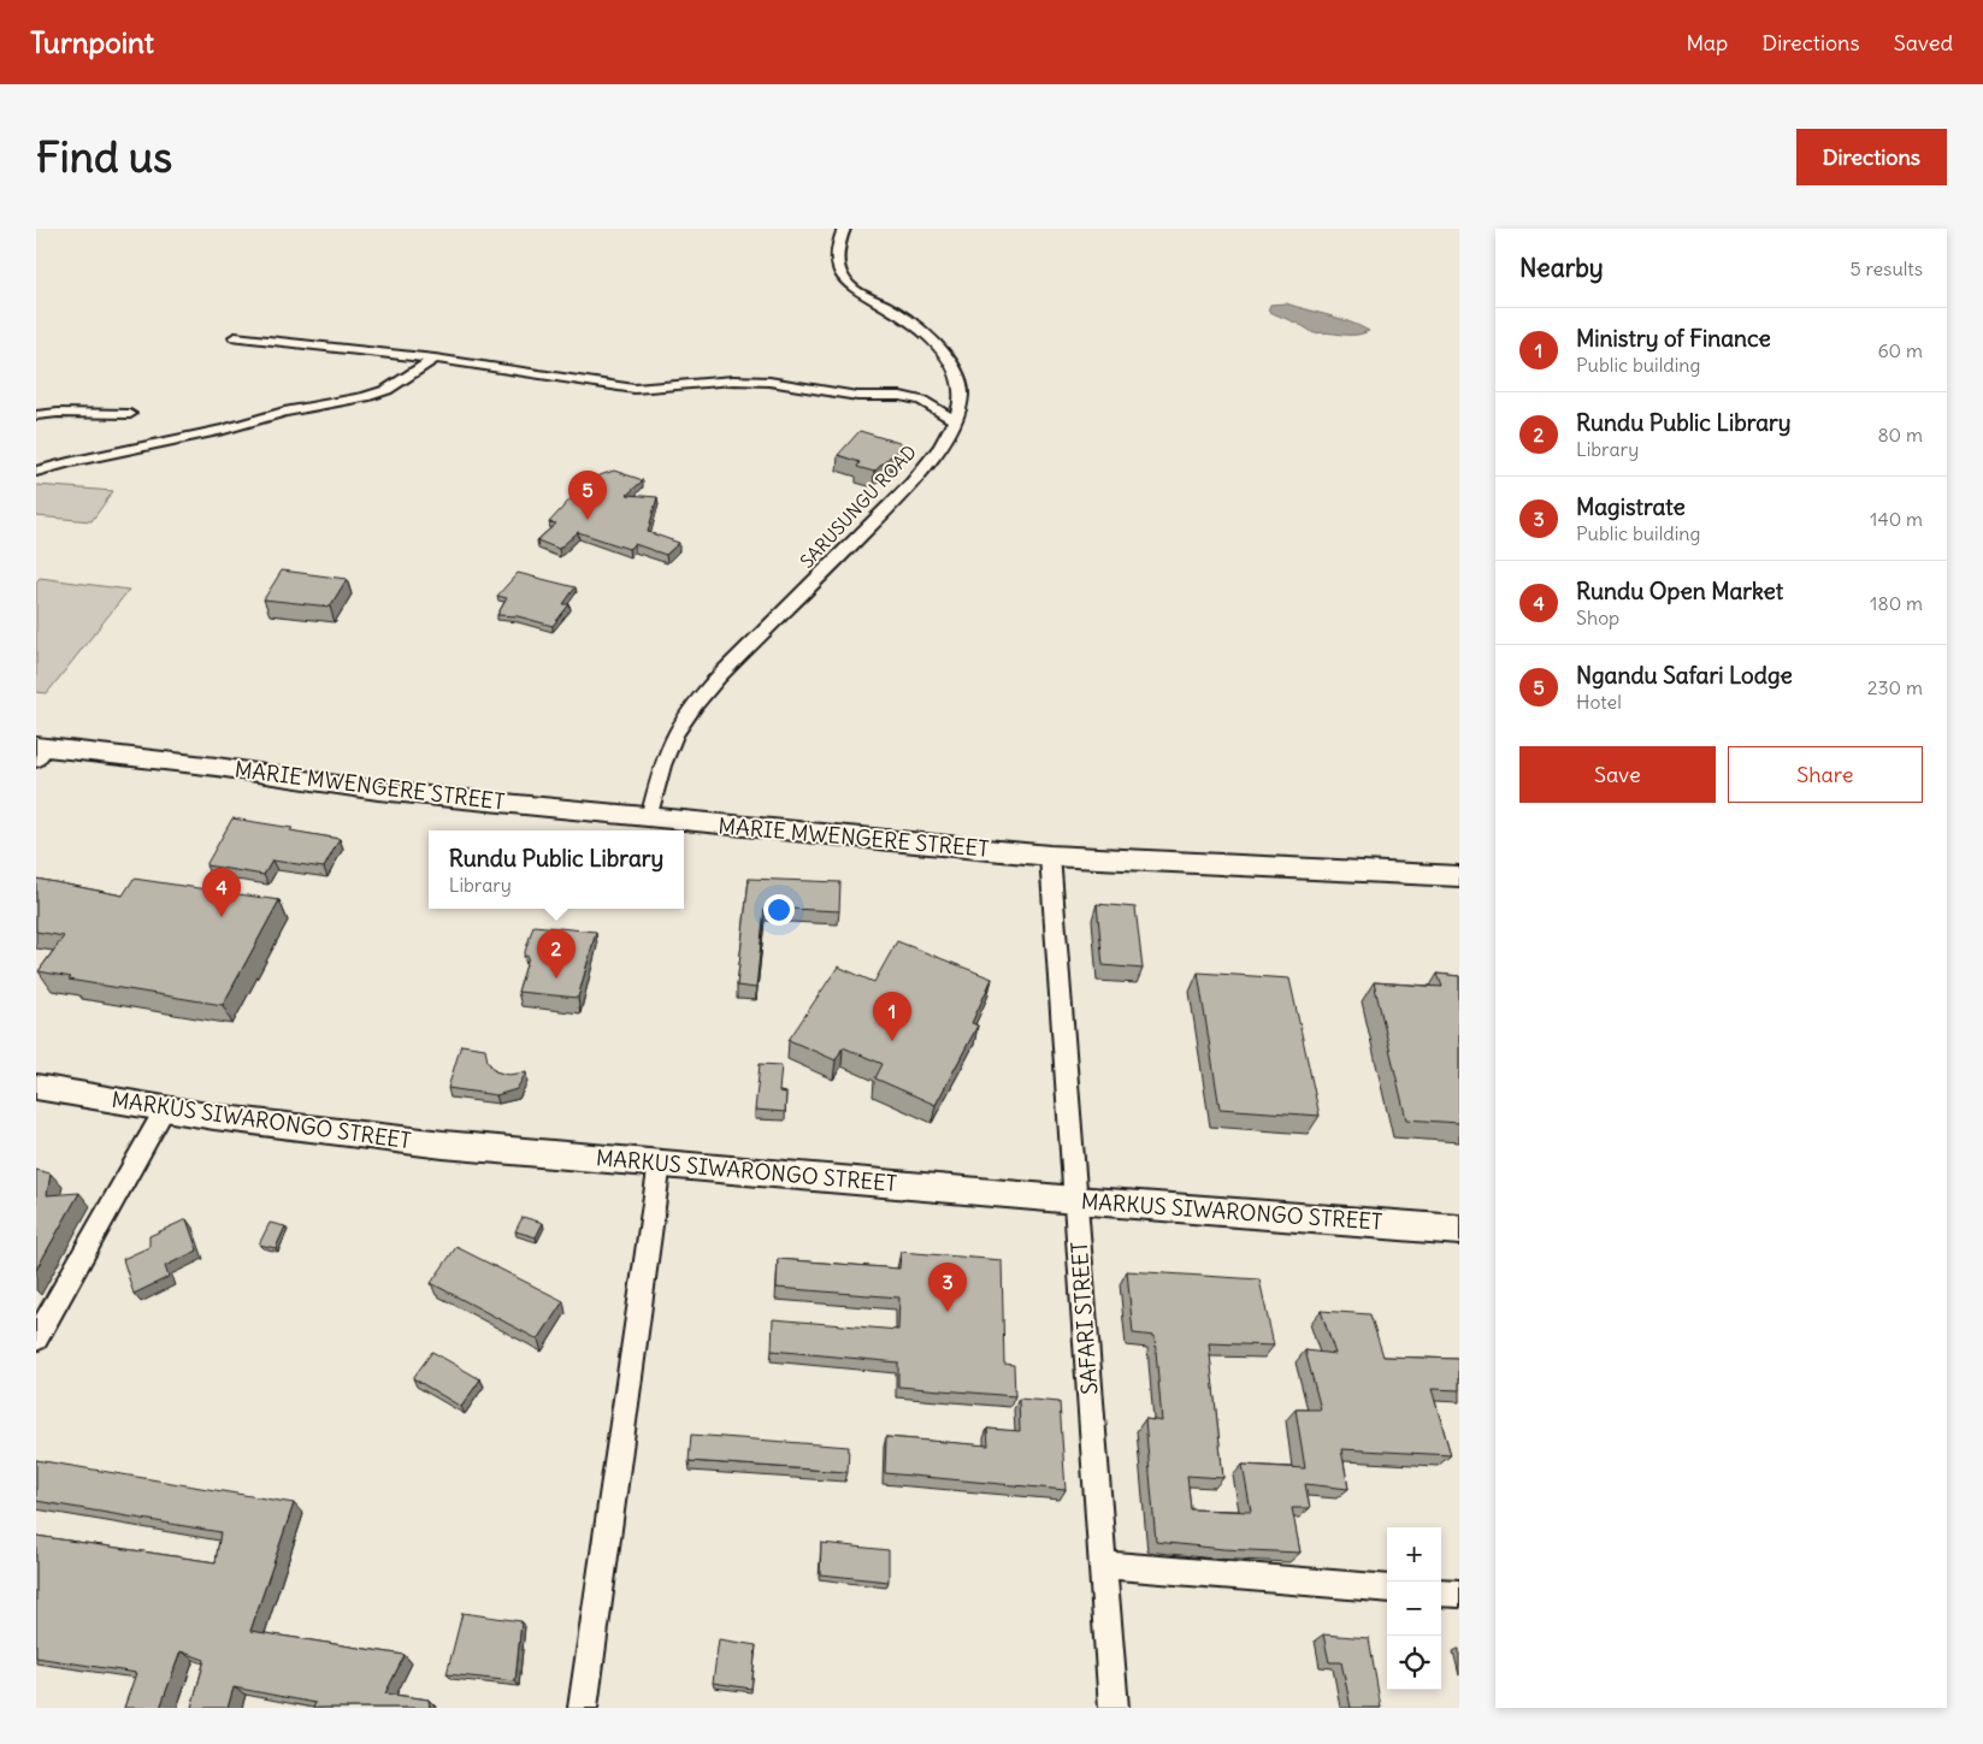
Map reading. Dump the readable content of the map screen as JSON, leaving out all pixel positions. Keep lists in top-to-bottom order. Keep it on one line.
{"streets":{"main road":["MARIE MWENGERE STREET","MARKUS SIWARONGO STREET"],"street":["SARUSUNGU ROAD","SAFARI STREET"]},"crossings":[["SARUSUNGU ROAD","MARIE MWENGERE STREET"],["MARIE MWENGERE STREET","SAFARI STREET"],["MARKUS SIWARONGO STREET","SAFARI STREET"]],"page":{"header":"Turnpoint","nav":["Map","Directions","Saved"],"buttons":["Directions",["Save","Share"]],"title":"Find us","heading":["Nearby","5 results"],"list":[{"mark":"1","name":"Ministry of Finance","note":"Public building","value":"60 m"},{"mark":"2","name":"Rundu Public Library","note":"Library","value":"80 m"},{"mark":"3","name":"Magistrate","note":"Public building","value":"140 m"},{"mark":"4","name":"Rundu Open Market","note":"Shop","value":"180 m"},{"mark":"5","name":"Ngandu Safari Lodge","note":"Hotel","value":"230 m"}],"pins":["5","4","2","1","3"],"popup":["Rundu Public Library","Library"],"map_buttons":["+","−"]}}
